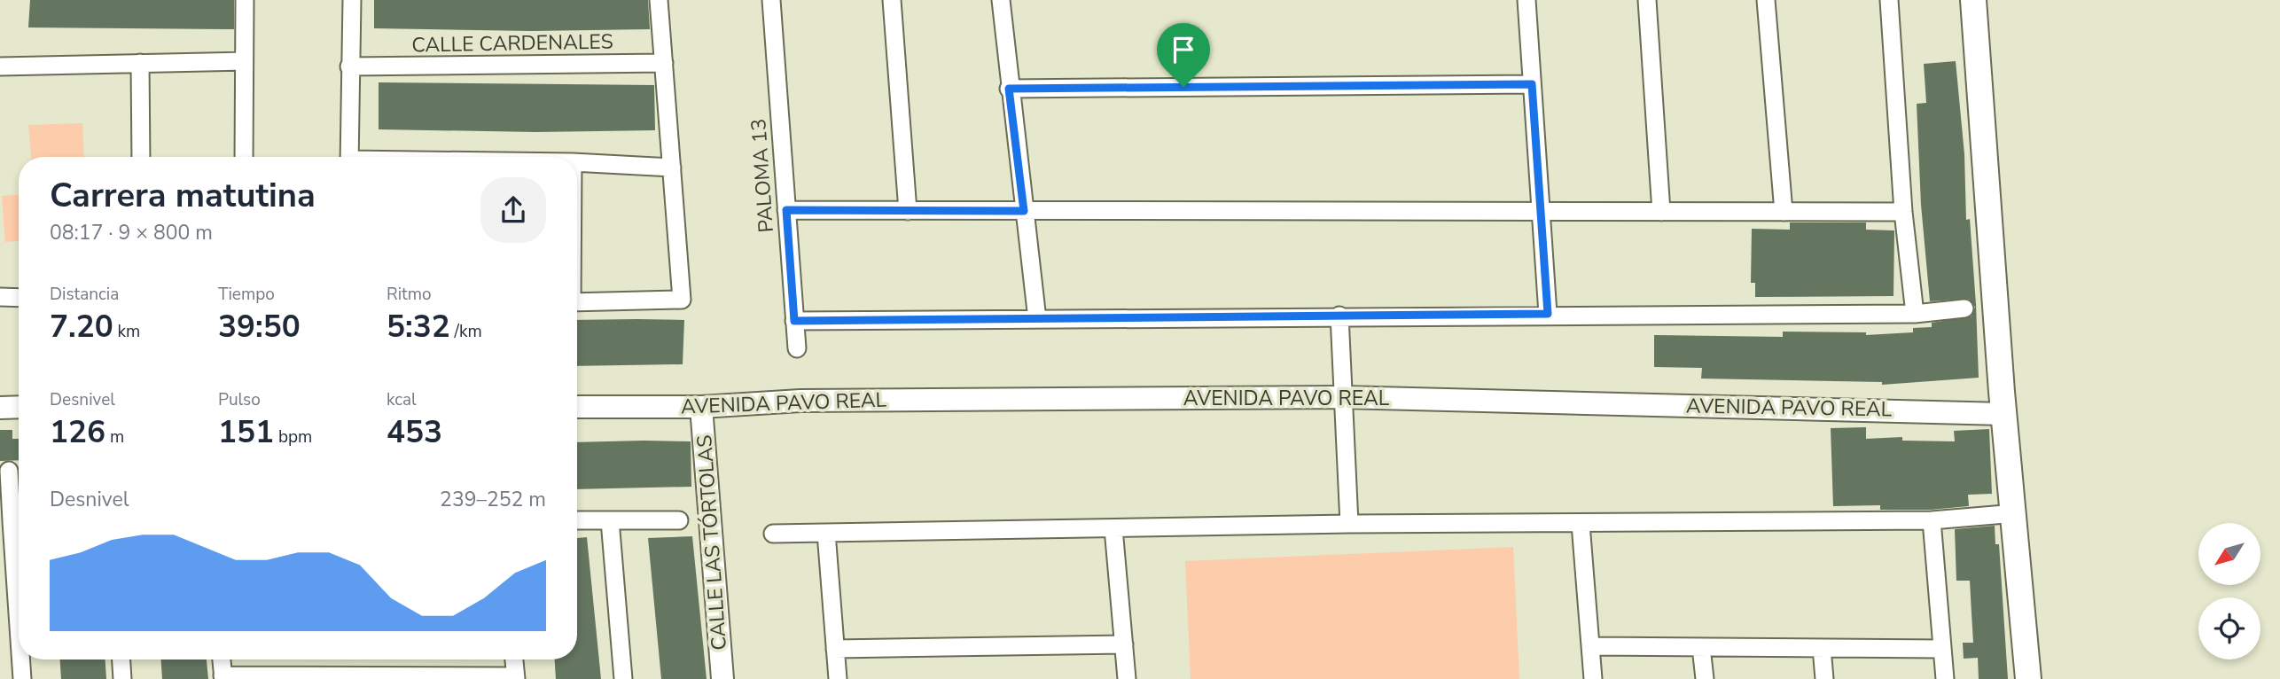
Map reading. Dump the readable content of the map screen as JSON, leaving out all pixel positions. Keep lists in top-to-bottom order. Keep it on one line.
{"streets":{"street":["CALLE CARDENALES","PALOMA 13","AVENIDA PAVO REAL","CALLE LAS TÓRTOLAS"]},"crossings":[["AVENIDA PAVO REAL","CALLE LAS TÓRTOLAS"]],"north":"bottom left","page":{"heading":["Carrera matutina","08:17 · 9 × 800 m"],"stats":[["Distancia","7.20 km"],["Tiempo","39:50"],["Ritmo","5:32 /km"],["Desnivel","126 m"],["Pulso","151 bpm"],["kcal","453"]],"chart":["Desnivel","239–252 m"]}}
